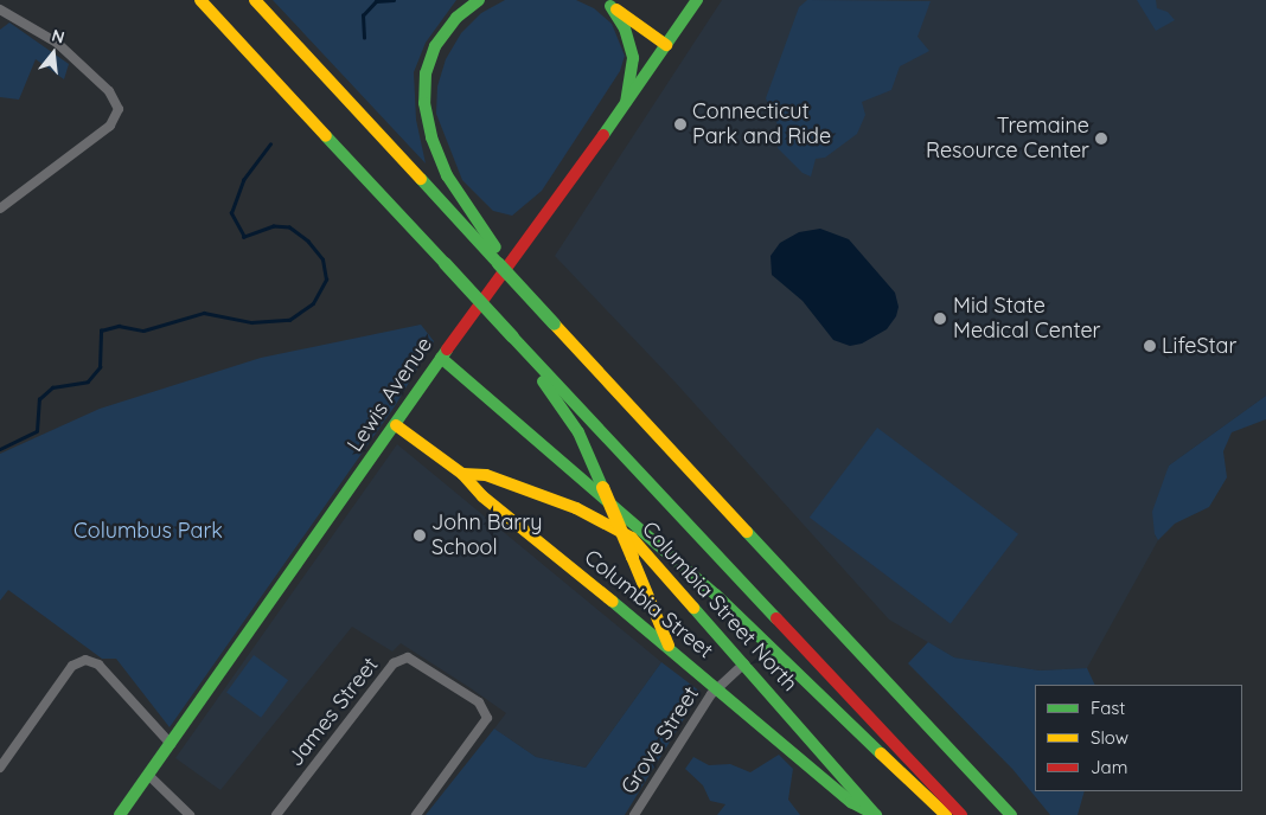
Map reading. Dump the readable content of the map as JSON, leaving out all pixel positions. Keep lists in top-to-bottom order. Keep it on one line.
{"streets":{"main road":["Lewis Avenue","Columbia Street","Columbia Street North"],"street":["James Street","Grove Street"]},"crossings":[["Lewis Avenue","Columbia Street"],["Columbia Street","Columbia Street North"],["Columbia Street","Grove Street"],["Columbia Street North","Grove Street"]],"parks":["Columbus Park"],"places":["Connecticut Park and Ride","Tremaine Resource Center","Mid State Medical Center","LifeStar","John Barry School"],"legend":["Fast","Slow","Jam"],"north":"top"}
